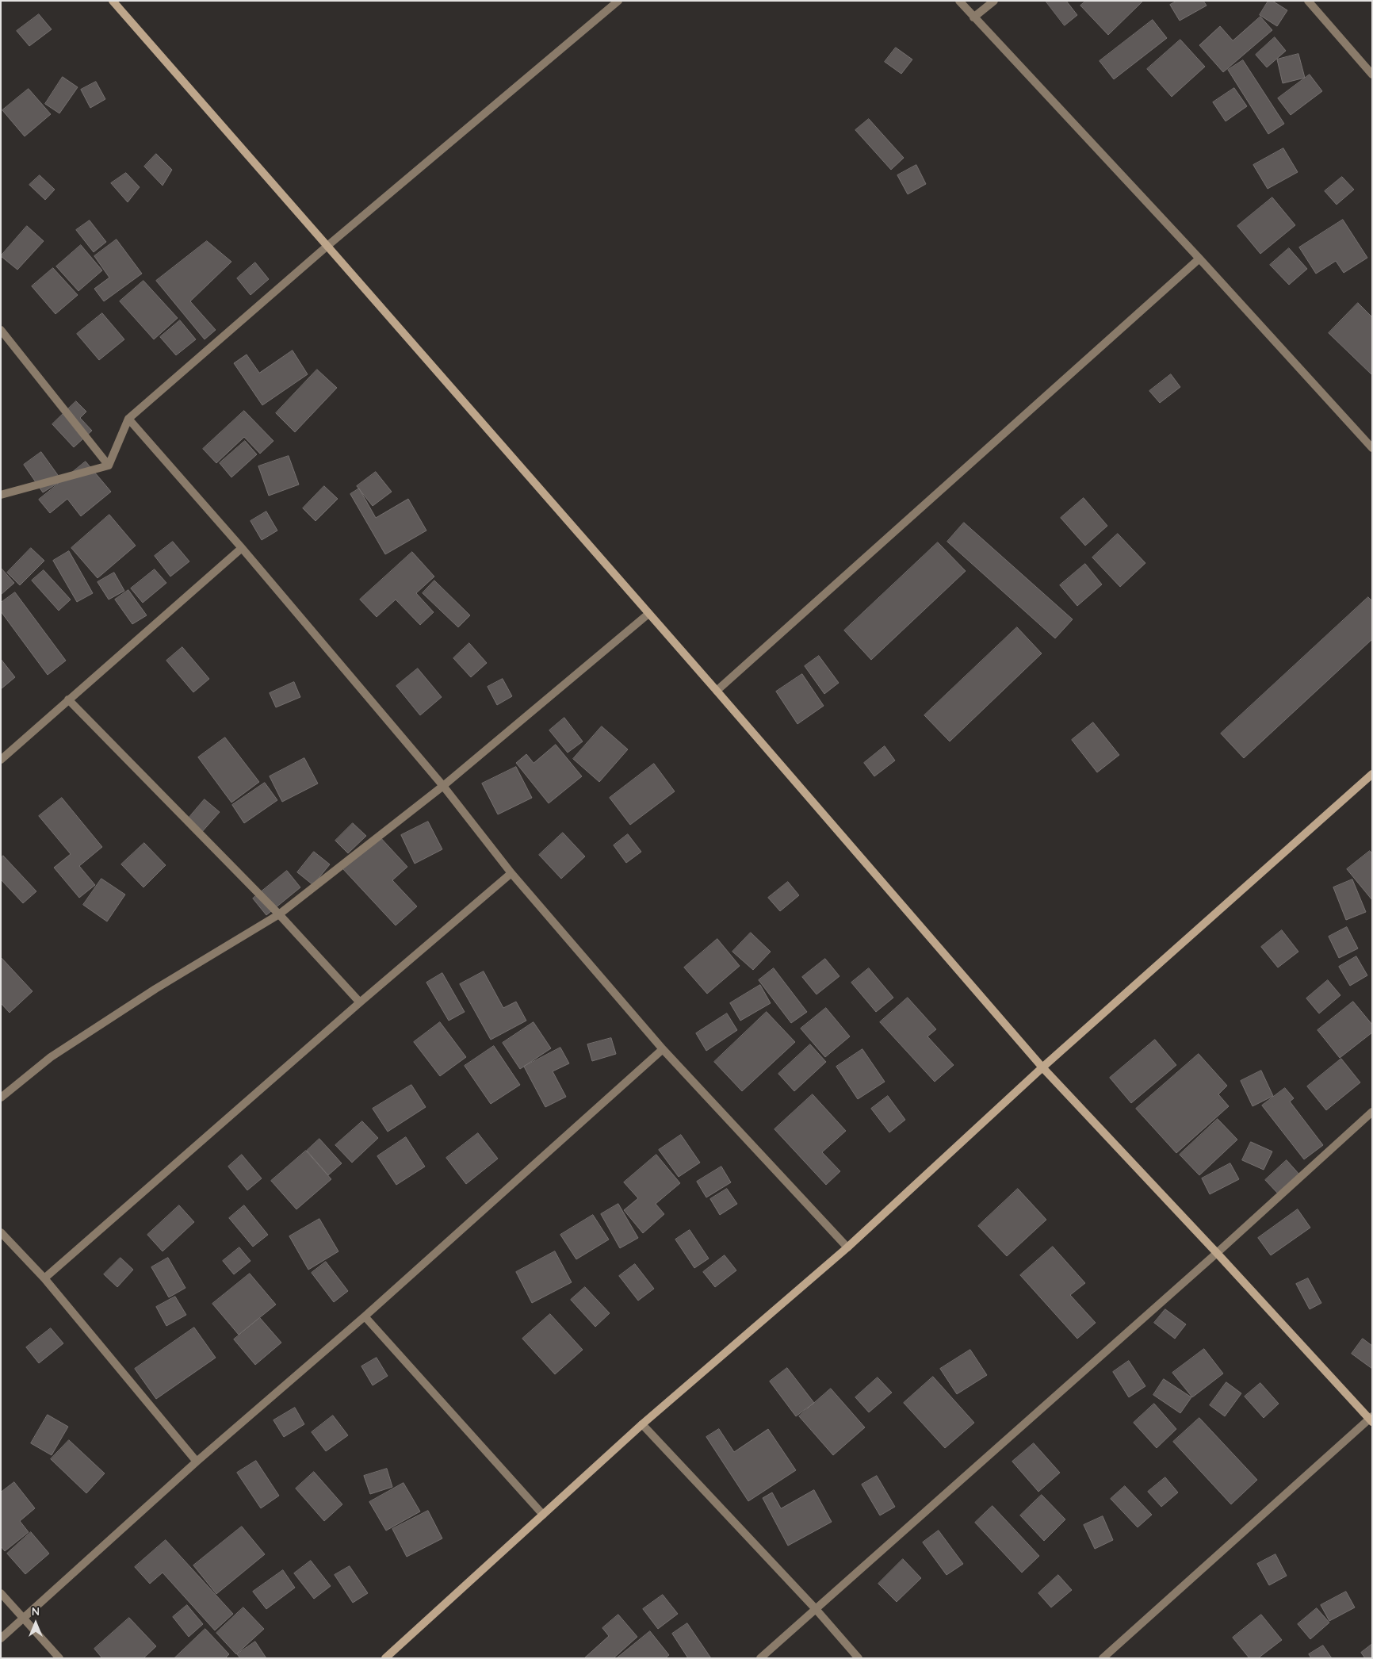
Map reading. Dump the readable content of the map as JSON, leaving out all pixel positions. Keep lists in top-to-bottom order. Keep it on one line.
{"north":"top"}
